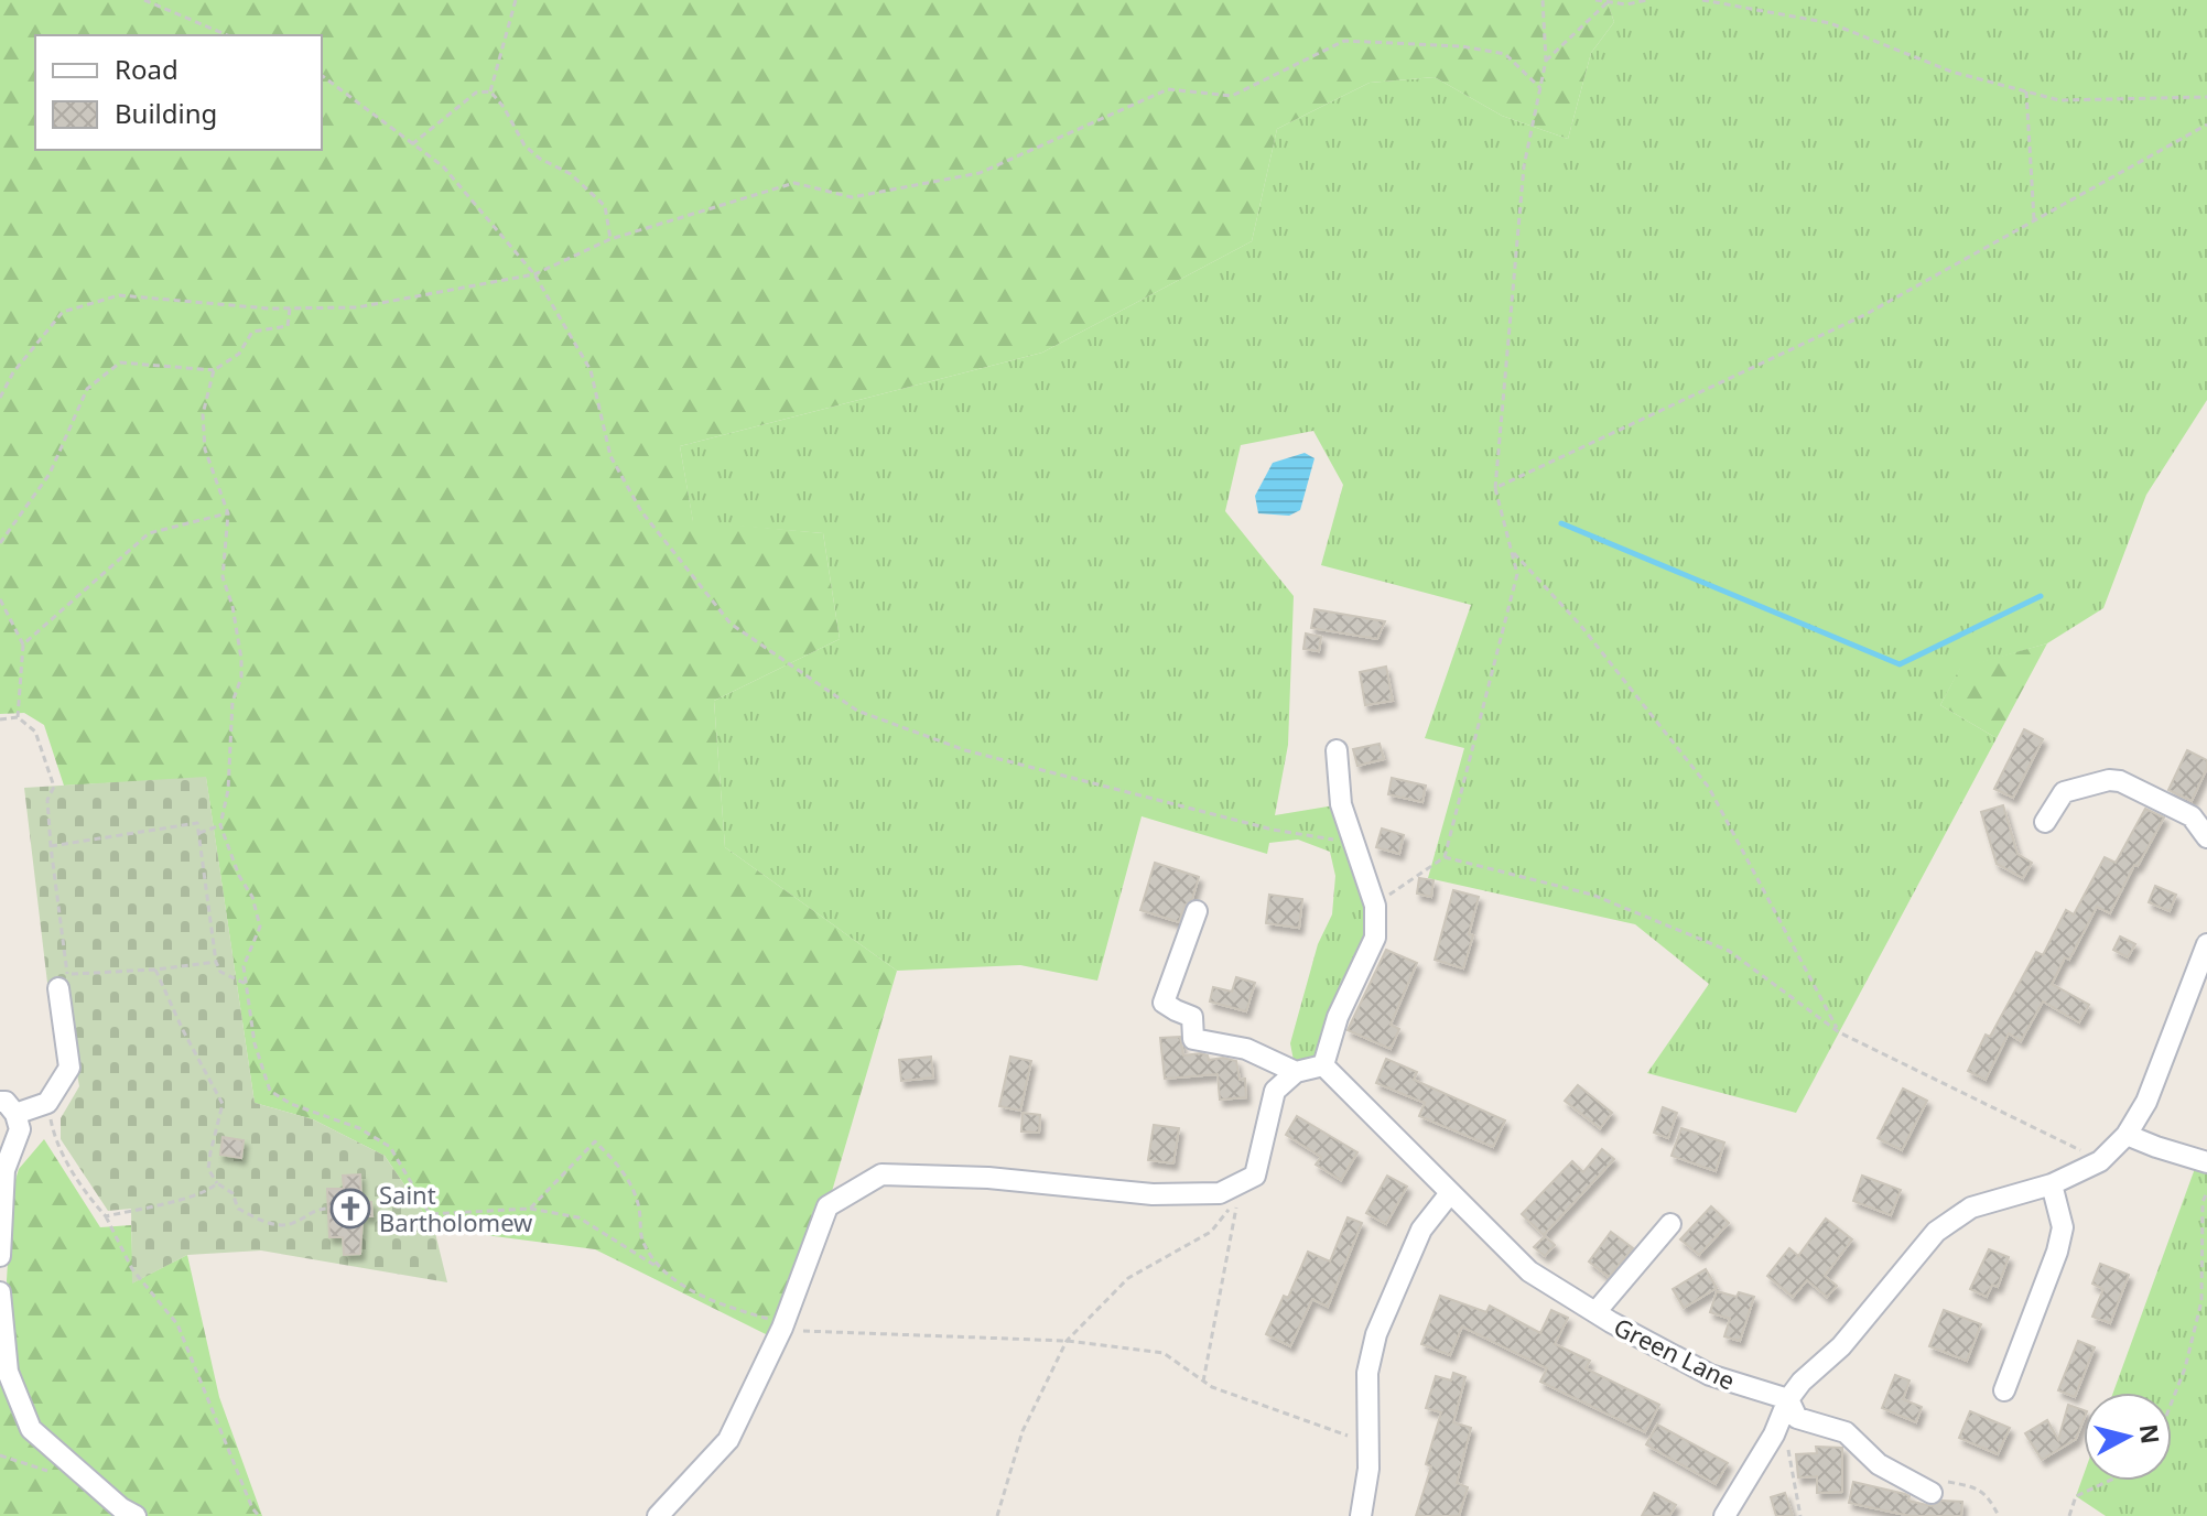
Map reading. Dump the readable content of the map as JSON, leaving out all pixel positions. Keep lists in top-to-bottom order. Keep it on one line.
{"streets":{"street":["Green Lane"]},"places":{"church":["Saint Bartholomew"]},"legend":["Road","Building"],"north":"right"}
